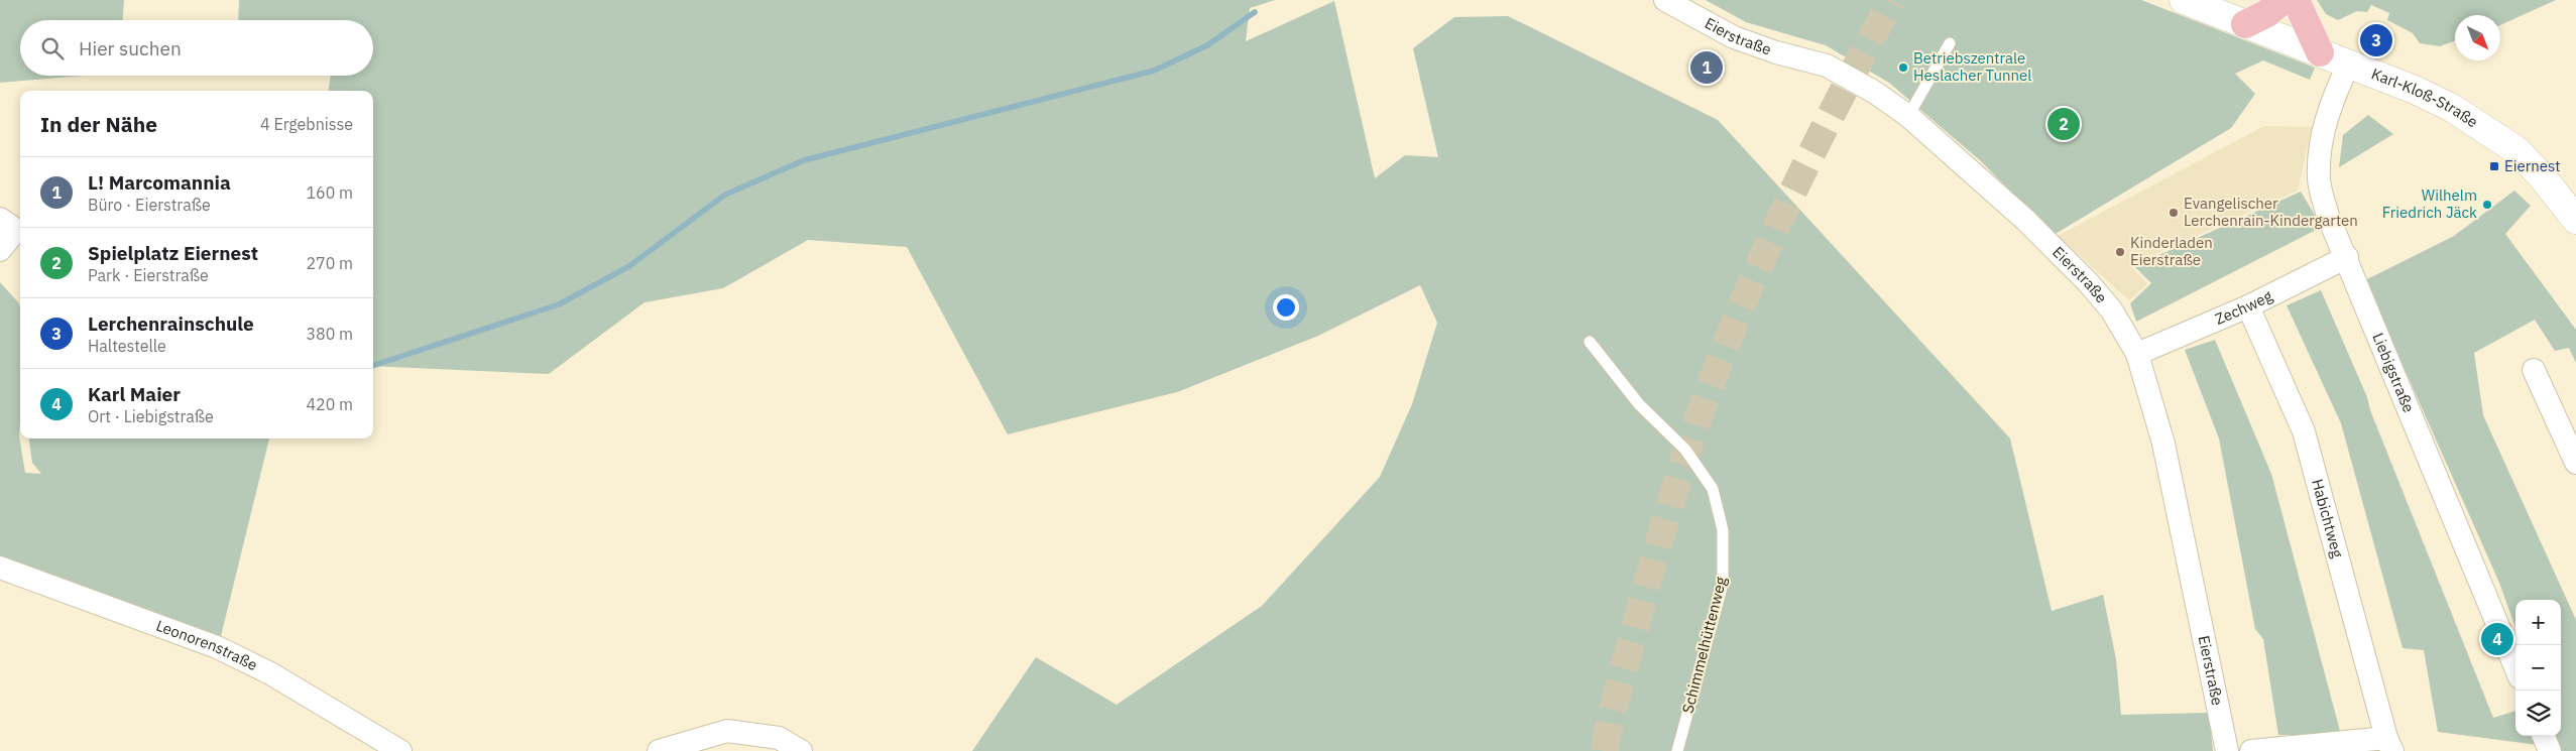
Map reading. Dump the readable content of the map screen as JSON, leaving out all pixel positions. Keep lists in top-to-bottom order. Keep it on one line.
{"streets":{"main road":["Karl-Kloß-Straße"],"street":["Eierstraße","Zechweg","Liebigstraße","Habichtweg","Leonorenstraße"],"lane":["Schimmelhüttenweg"]},"crossings":[["Eierstraße","Zechweg"],["Karl-Kloß-Straße","Liebigstraße"],["Zechweg","Liebigstraße"],["Zechweg","Habichtweg"]],"places":{"other":["Betriebszentrale Heslacher Tunnel","Wilhelm Friedrich Jäck","Evangelischer Lerchenrain-Kindergarten","Kinderladen Eierstraße"],"transit":["Eiernest"]},"north":"bottom right","page":{"search":"Hier suchen","pins":["3","1","2","4"],"heading":["In der Nähe","4 Ergebnisse"],"list":[{"mark":"1","name":"L! Marcomannia","note":"Büro · Eierstraße","value":"160 m"},{"mark":"2","name":"Spielplatz Eiernest","note":"Park · Eierstraße","value":"270 m"},{"mark":"3","name":"Lerchenrainschule","note":"Haltestelle","value":"380 m"},{"mark":"4","name":"Karl Maier","note":"Ort · Liebigstraße","value":"420 m"}],"map_buttons":["+","−"]}}
